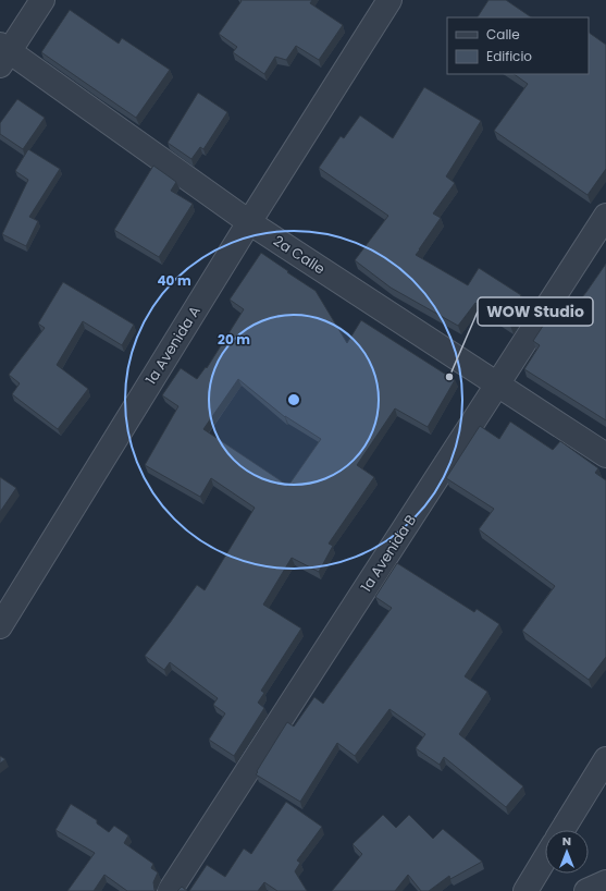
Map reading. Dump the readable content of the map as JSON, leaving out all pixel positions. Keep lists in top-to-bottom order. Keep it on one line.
{"streets":{"street":["2a Calle","1a Avenida A","1a Avenida B"]},"crossings":[["2a Calle","1a Avenida A"],["2a Calle","1a Avenida B"]],"places":["WOW Studio"],"legend":["Calle","Edificio"],"north":"top","rings":["40 m","20 m"]}
